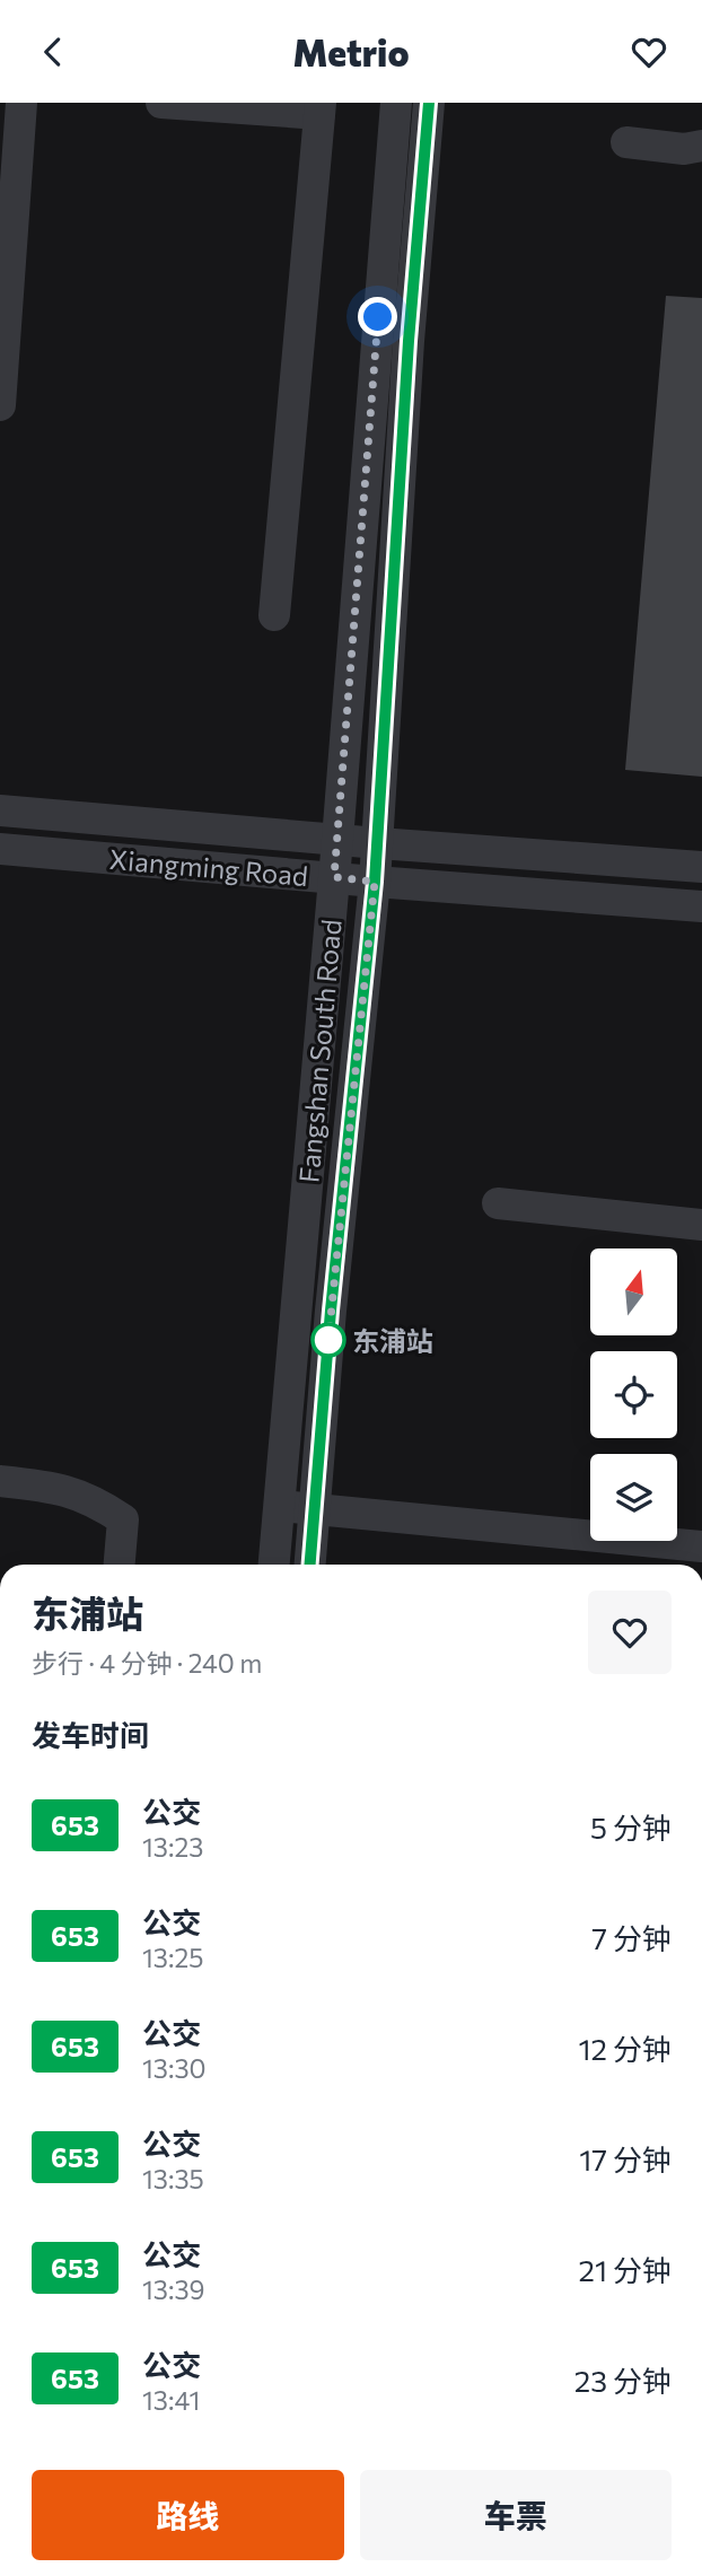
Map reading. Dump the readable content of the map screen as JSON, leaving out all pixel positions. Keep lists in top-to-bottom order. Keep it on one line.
{"streets":{"street":["Xiangming Road","Fangshan South Road"]},"crossings":[["Xiangming Road","Fangshan South Road"]],"places":["东浦站"],"lines":["bus line 653"],"north":"top","page":{"header":"Metrio","heading":[["东浦站","步行 · 4 分钟 · 240 m"],"发车时间"],"list":[{"mark":"653","name":"公交","note":"13:23","value":"5 分钟"},{"mark":"653","name":"公交","note":"13:25","value":"7 分钟"},{"mark":"653","name":"公交","note":"13:30","value":"12 分钟"},{"mark":"653","name":"公交","note":"13:35","value":"17 分钟"},{"mark":"653","name":"公交","note":"13:39","value":"21 分钟"},{"mark":"653","name":"公交","note":"13:41","value":"23 分钟"}],"buttons":["路线","车票"]}}
